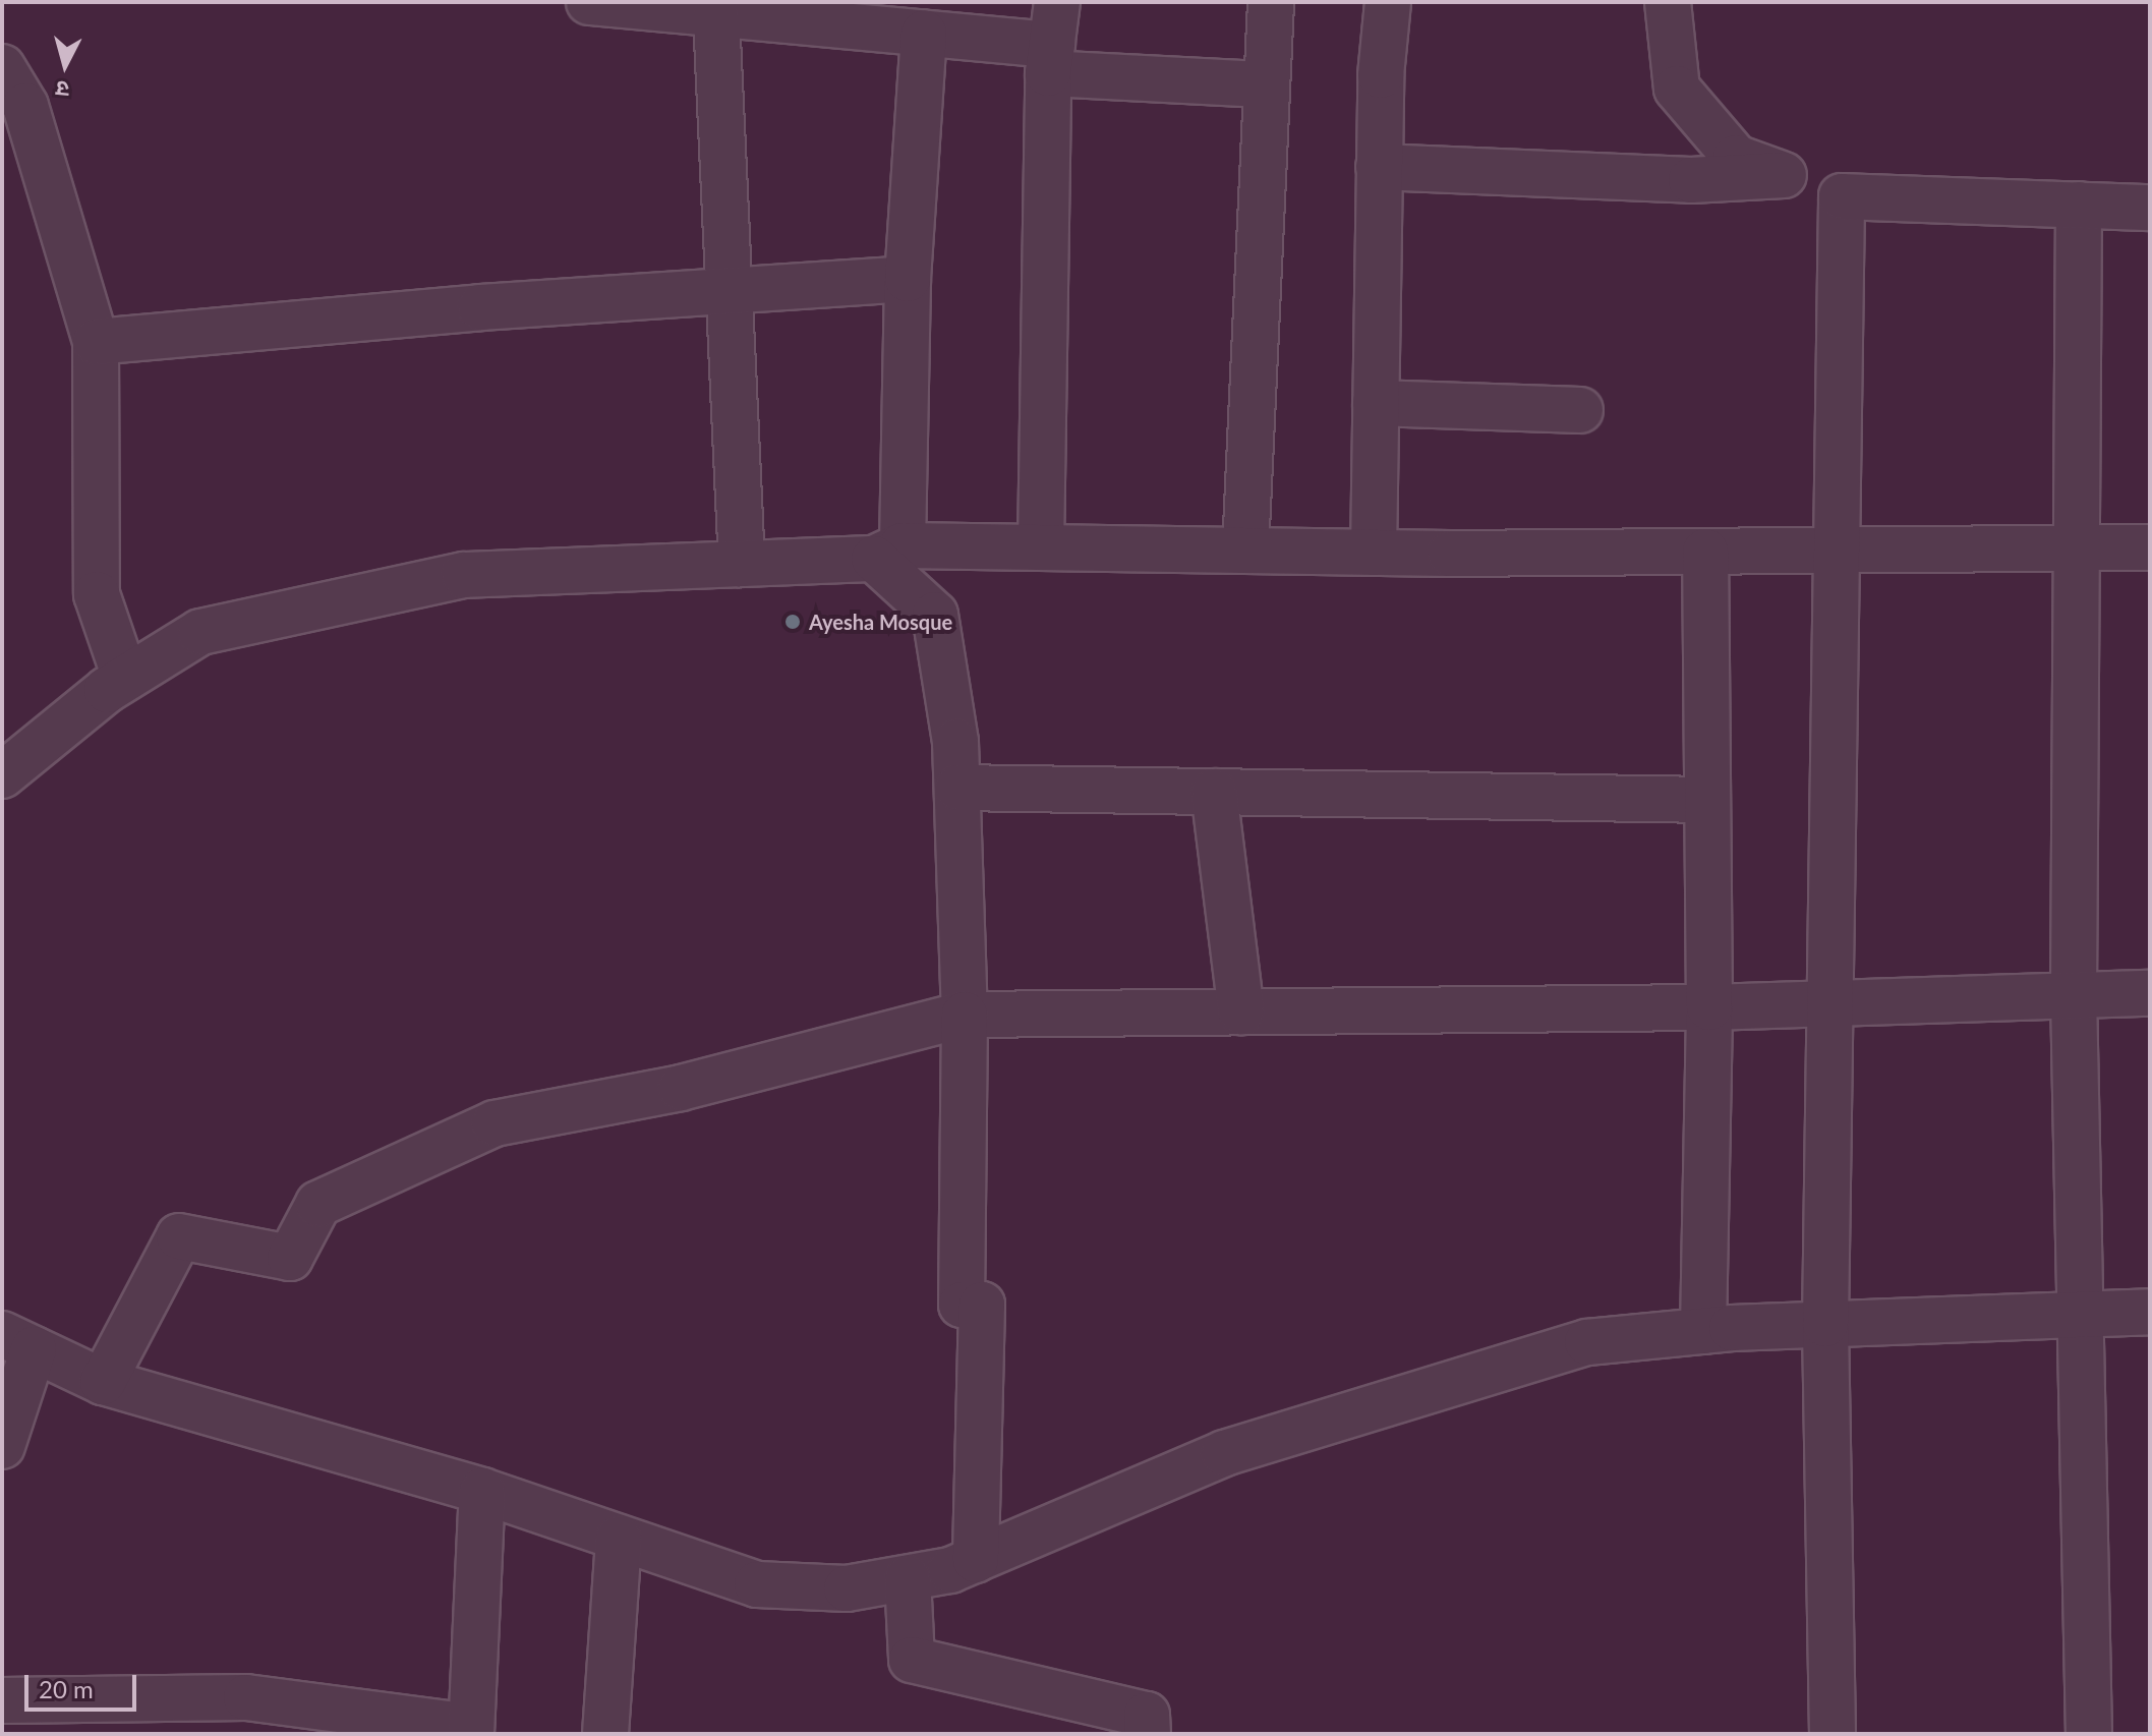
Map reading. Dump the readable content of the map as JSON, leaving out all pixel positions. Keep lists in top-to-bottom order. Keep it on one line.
{"places":["Ayesha Mosque"],"scale_bar":"20 m","north":"bottom"}
